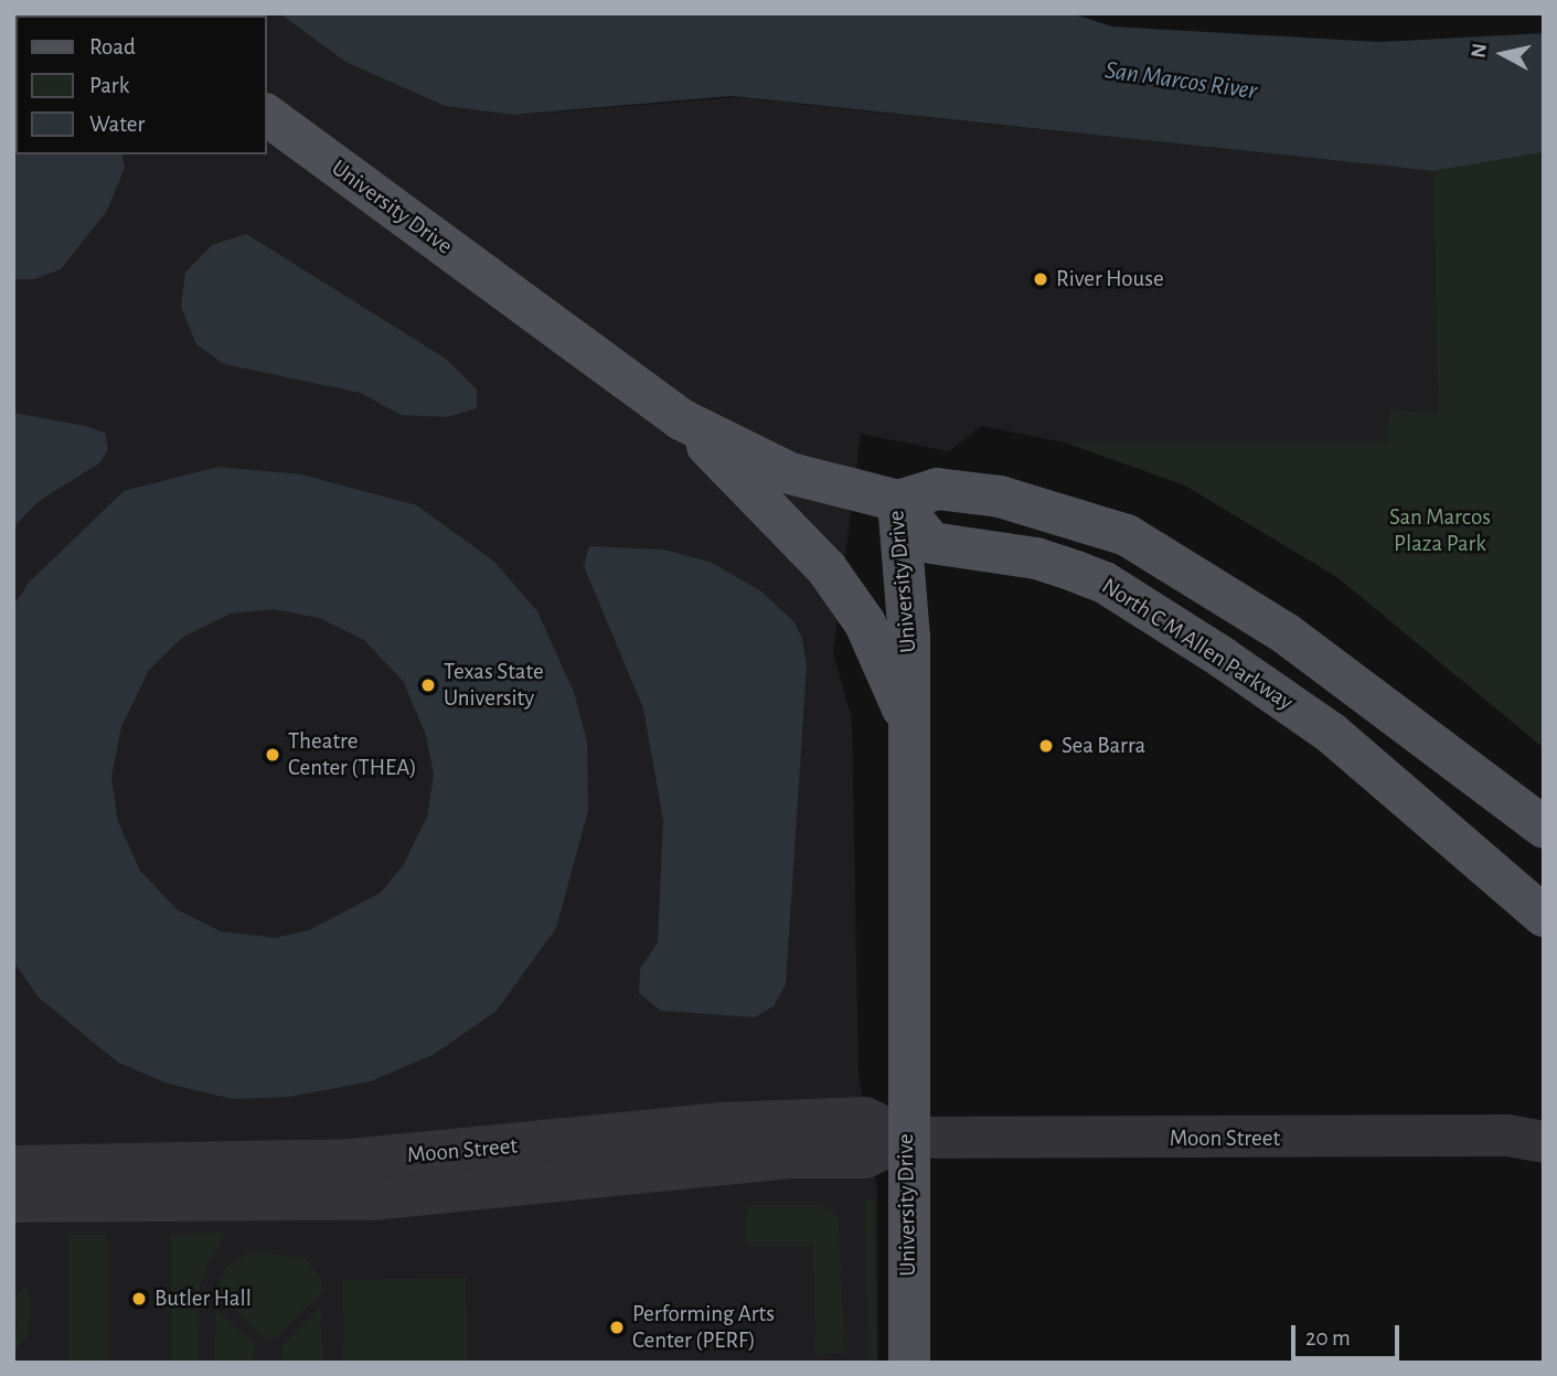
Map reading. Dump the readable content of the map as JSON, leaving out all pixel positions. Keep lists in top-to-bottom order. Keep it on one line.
{"streets":{"main road":["University Drive","North C M Allen Parkway"],"street":["Moon Street"]},"crossings":[["University Drive","North C M Allen Parkway"],["University Drive","Moon Street"]],"water":["San Marcos River"],"parks":["San Marcos Plaza Park"],"places":["River House","Texas State University","Sea Barra","Theatre Center (THEA)","Butler Hall","Performing Arts Center (PERF)"],"legend":["Road","Park","Water"],"scale_bar":"20 m","north":"left"}
